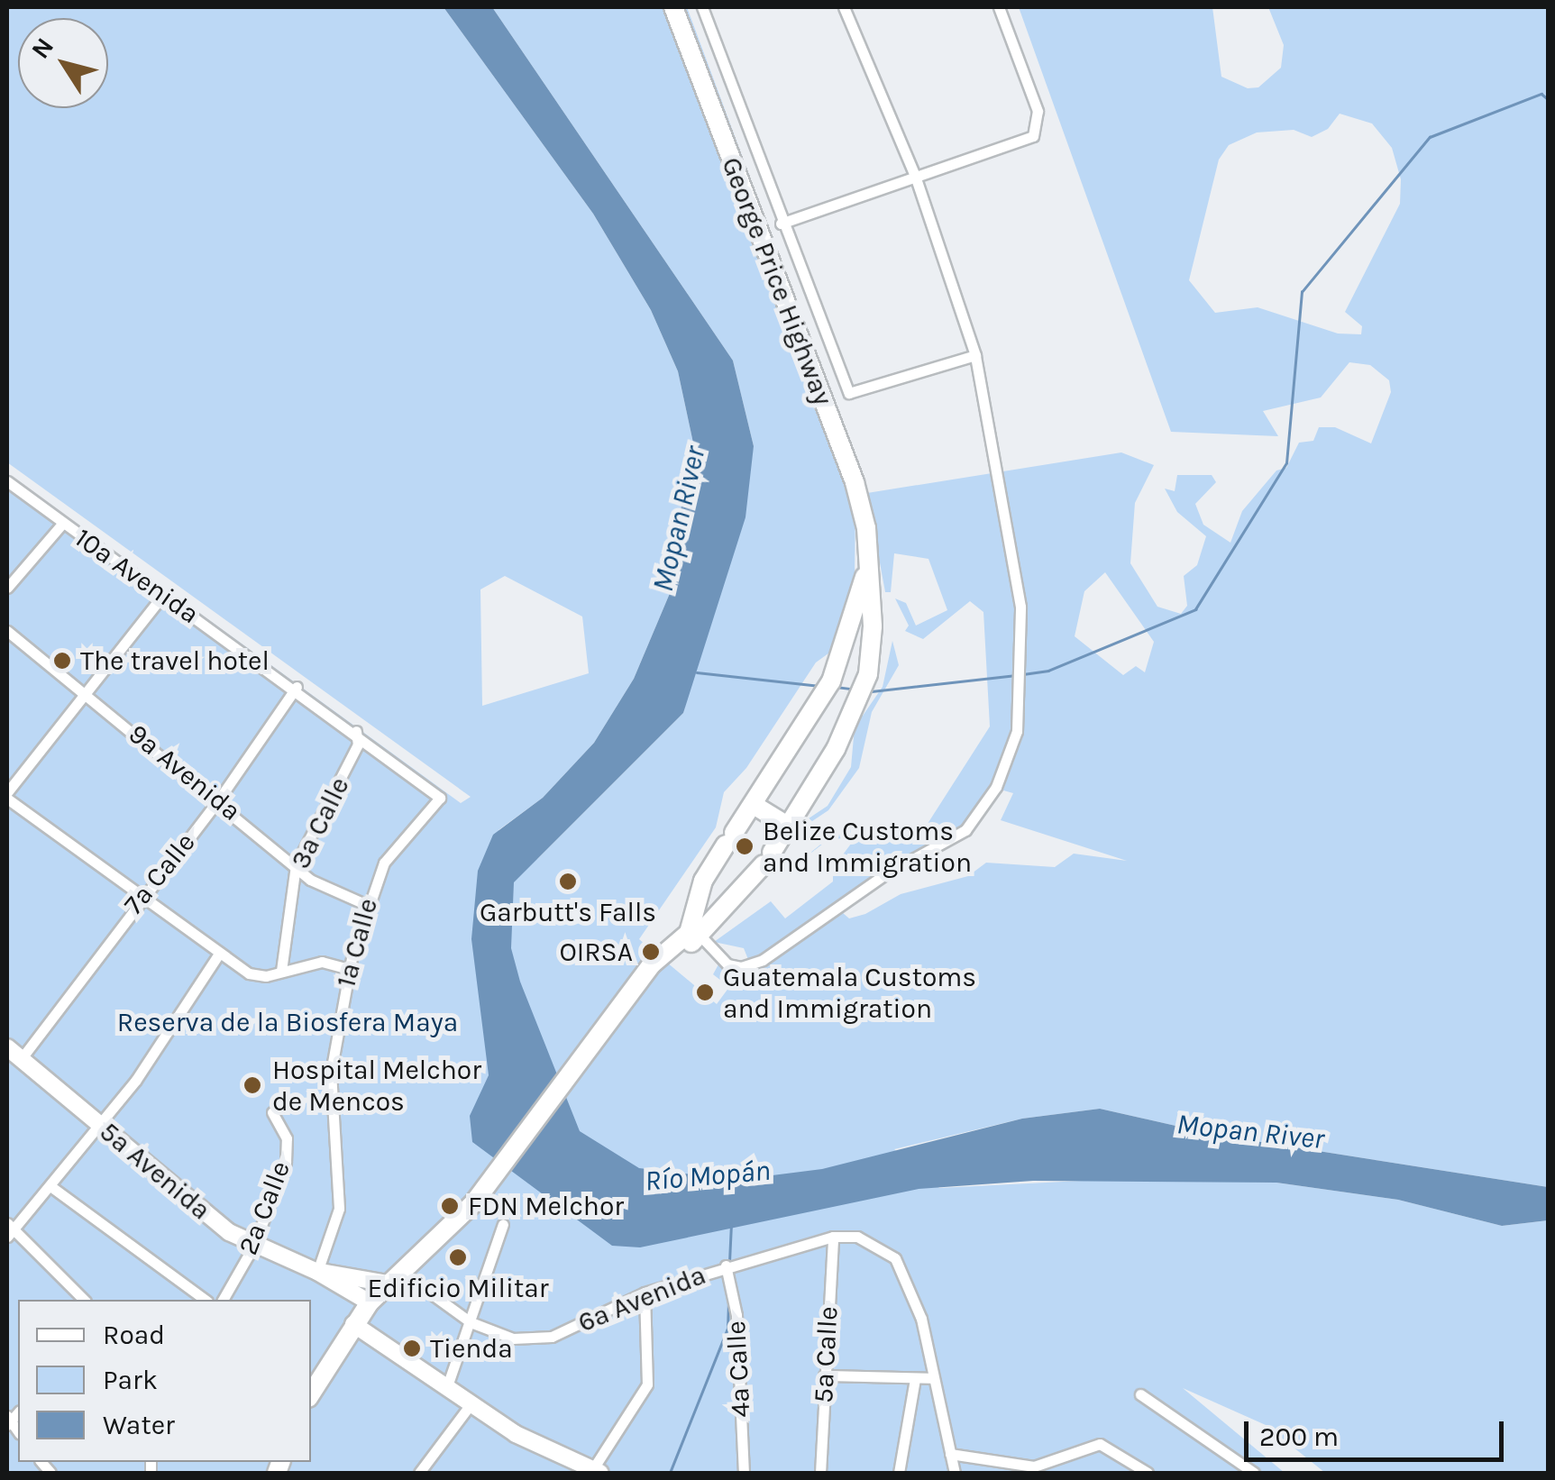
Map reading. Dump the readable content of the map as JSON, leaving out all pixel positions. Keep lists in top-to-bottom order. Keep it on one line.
{"streets":{"highway":["George Price Highway"],"street":["10a Avenida","9a Avenida","3a Calle","7a Calle","1a Calle","5a Avenida","2a Calle","6a Avenida","5a Calle","4a Calle"]},"crossings":[["George Price Highway","5a Avenida"],["George Price Highway","6a Avenida"],["10a Avenida","3a Calle"],["10a Avenida","7a Calle"],["10a Avenida","1a Calle"],["9a Avenida","3a Calle"],["9a Avenida","7a Calle"],["9a Avenida","1a Calle"],["7a Calle","5a Avenida"],["1a Calle","5a Avenida"],["5a Avenida","2a Calle"],["5a Avenida","6a Avenida"],["6a Avenida","5a Calle"],["6a Avenida","4a Calle"]],"water":["Mopan River","Río Mopán"],"parks":["Reserva de la Biosfera Maya"],"places":["The travel hotel","Belize Customs and Immigration","Garbutt's Falls","OIRSA","Guatemala Customs and Immigration","Hospital Melchor de Mencos","FDN Melchor","Edificio Militar","Tienda"],"legend":["Road","Park","Water"],"scale_bar":"200 m","north":"top left"}
